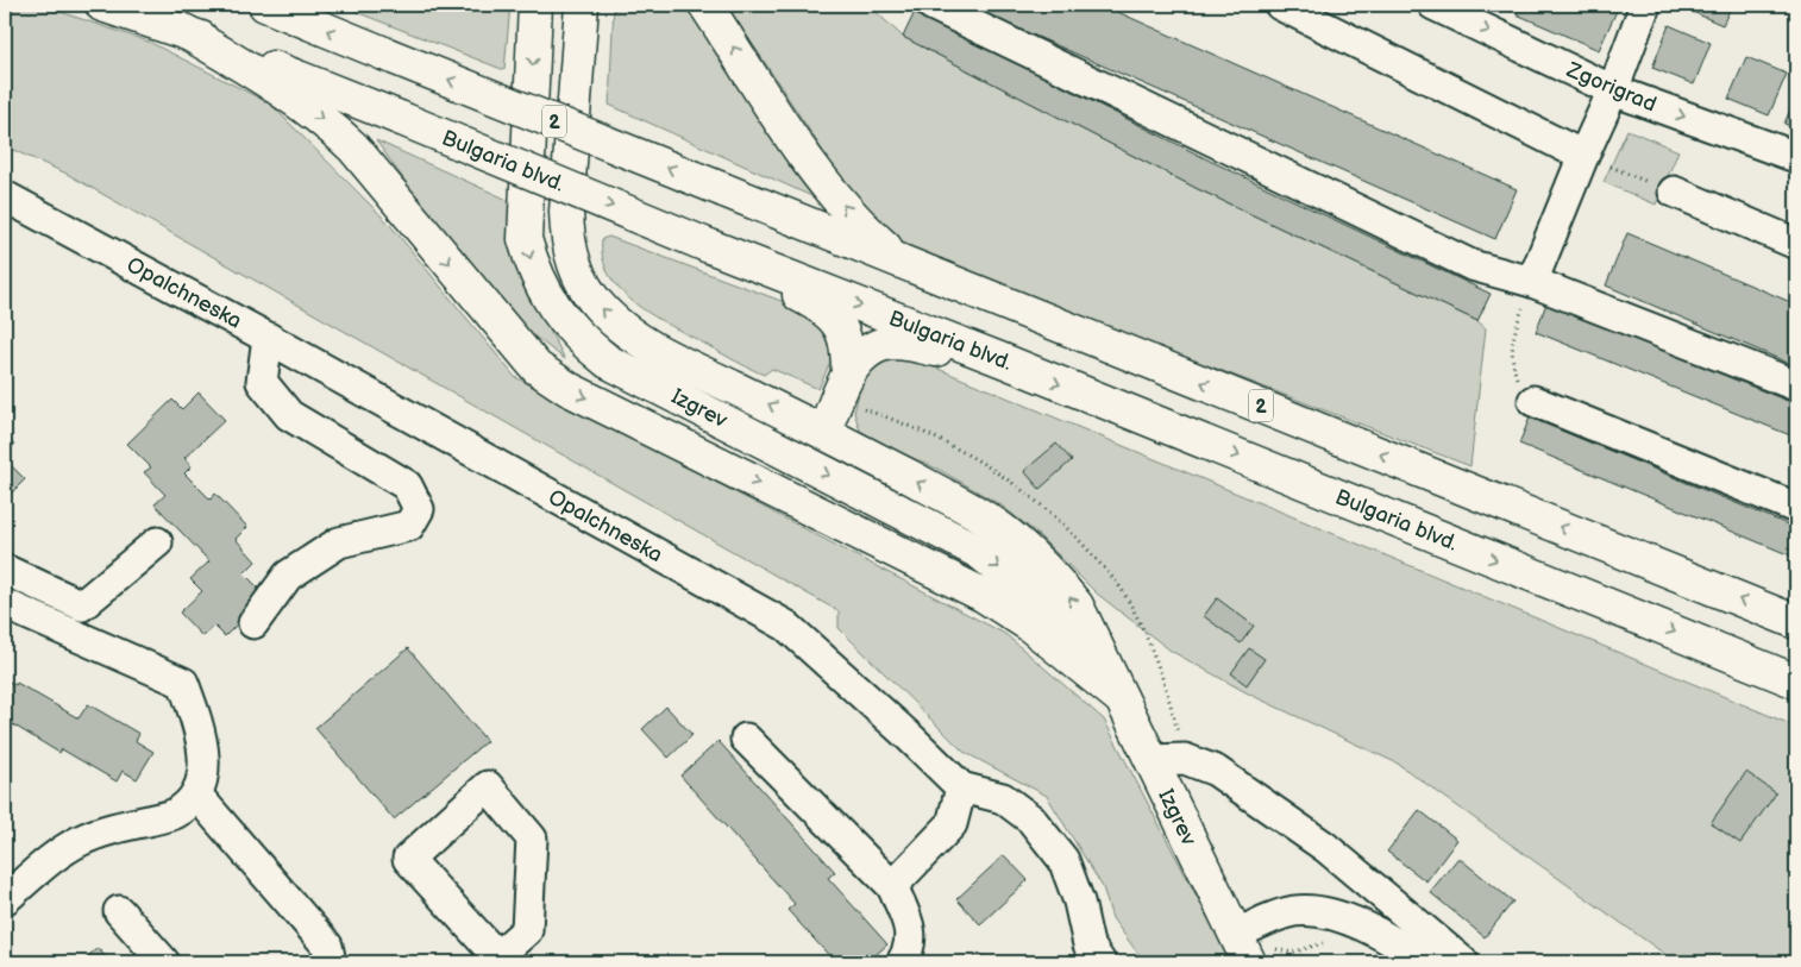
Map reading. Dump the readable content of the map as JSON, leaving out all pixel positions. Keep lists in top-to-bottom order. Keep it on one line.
{"streets":{"main road":["2","Bulgaria blvd.","Izgrev"],"street":["Zgorigrad","Opalchneska"]}}
